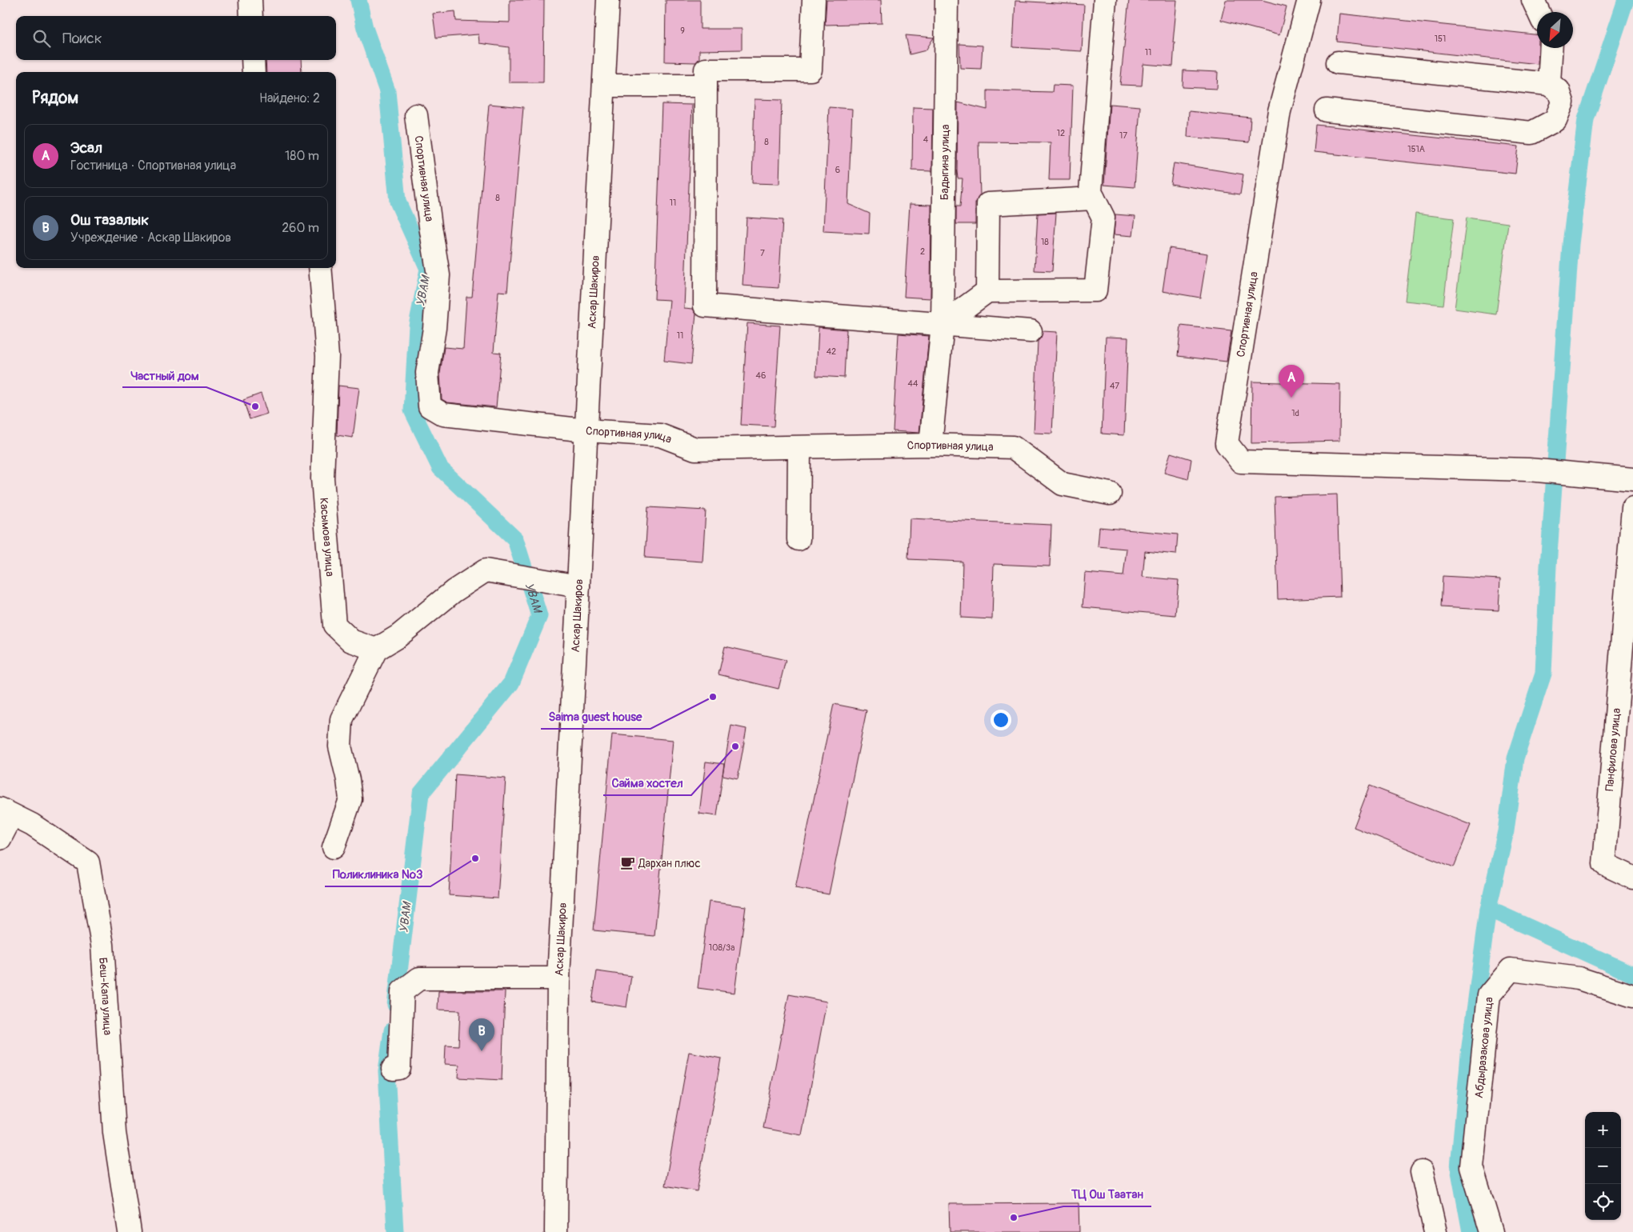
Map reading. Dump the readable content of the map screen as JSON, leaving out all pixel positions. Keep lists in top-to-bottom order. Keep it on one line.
{"streets":{"street":["Бадыгина улица","Спортивная улица","Аскар Шакиров","Касымова улица","Панфилова улица","Беш-Капа улица","Абдыразакова улица"]},"crossings":[["Бадыгина улица","Спортивная улица"],["Спортивная улица","Аскар Шакиров"]],"water":["УВАМ"],"places":{"other":["Частный дом","Saima guest house","Сайма хостел","Поликлиника №3","ТЦ Ош Таатан"],"cafe":["Дархан плюс"]},"house_numbers":["9","151","11","12","17","4","8","151А","6","8","11","18","2","7","11","42","46","44","47","1d","108/3а"],"north":"bottom left","page":{"search":"Поиск","heading":["Рядом","Найдено: 2"],"list":[{"mark":"A","name":"Эсал","note":"Гостиница · Спортивная улица","value":"180 m"},{"mark":"B","name":"Ош тазалык","note":"Учреждение · Аскар Шакиров","value":"260 m"}],"pins":["A","B"],"map_buttons":["+","−"]}}
